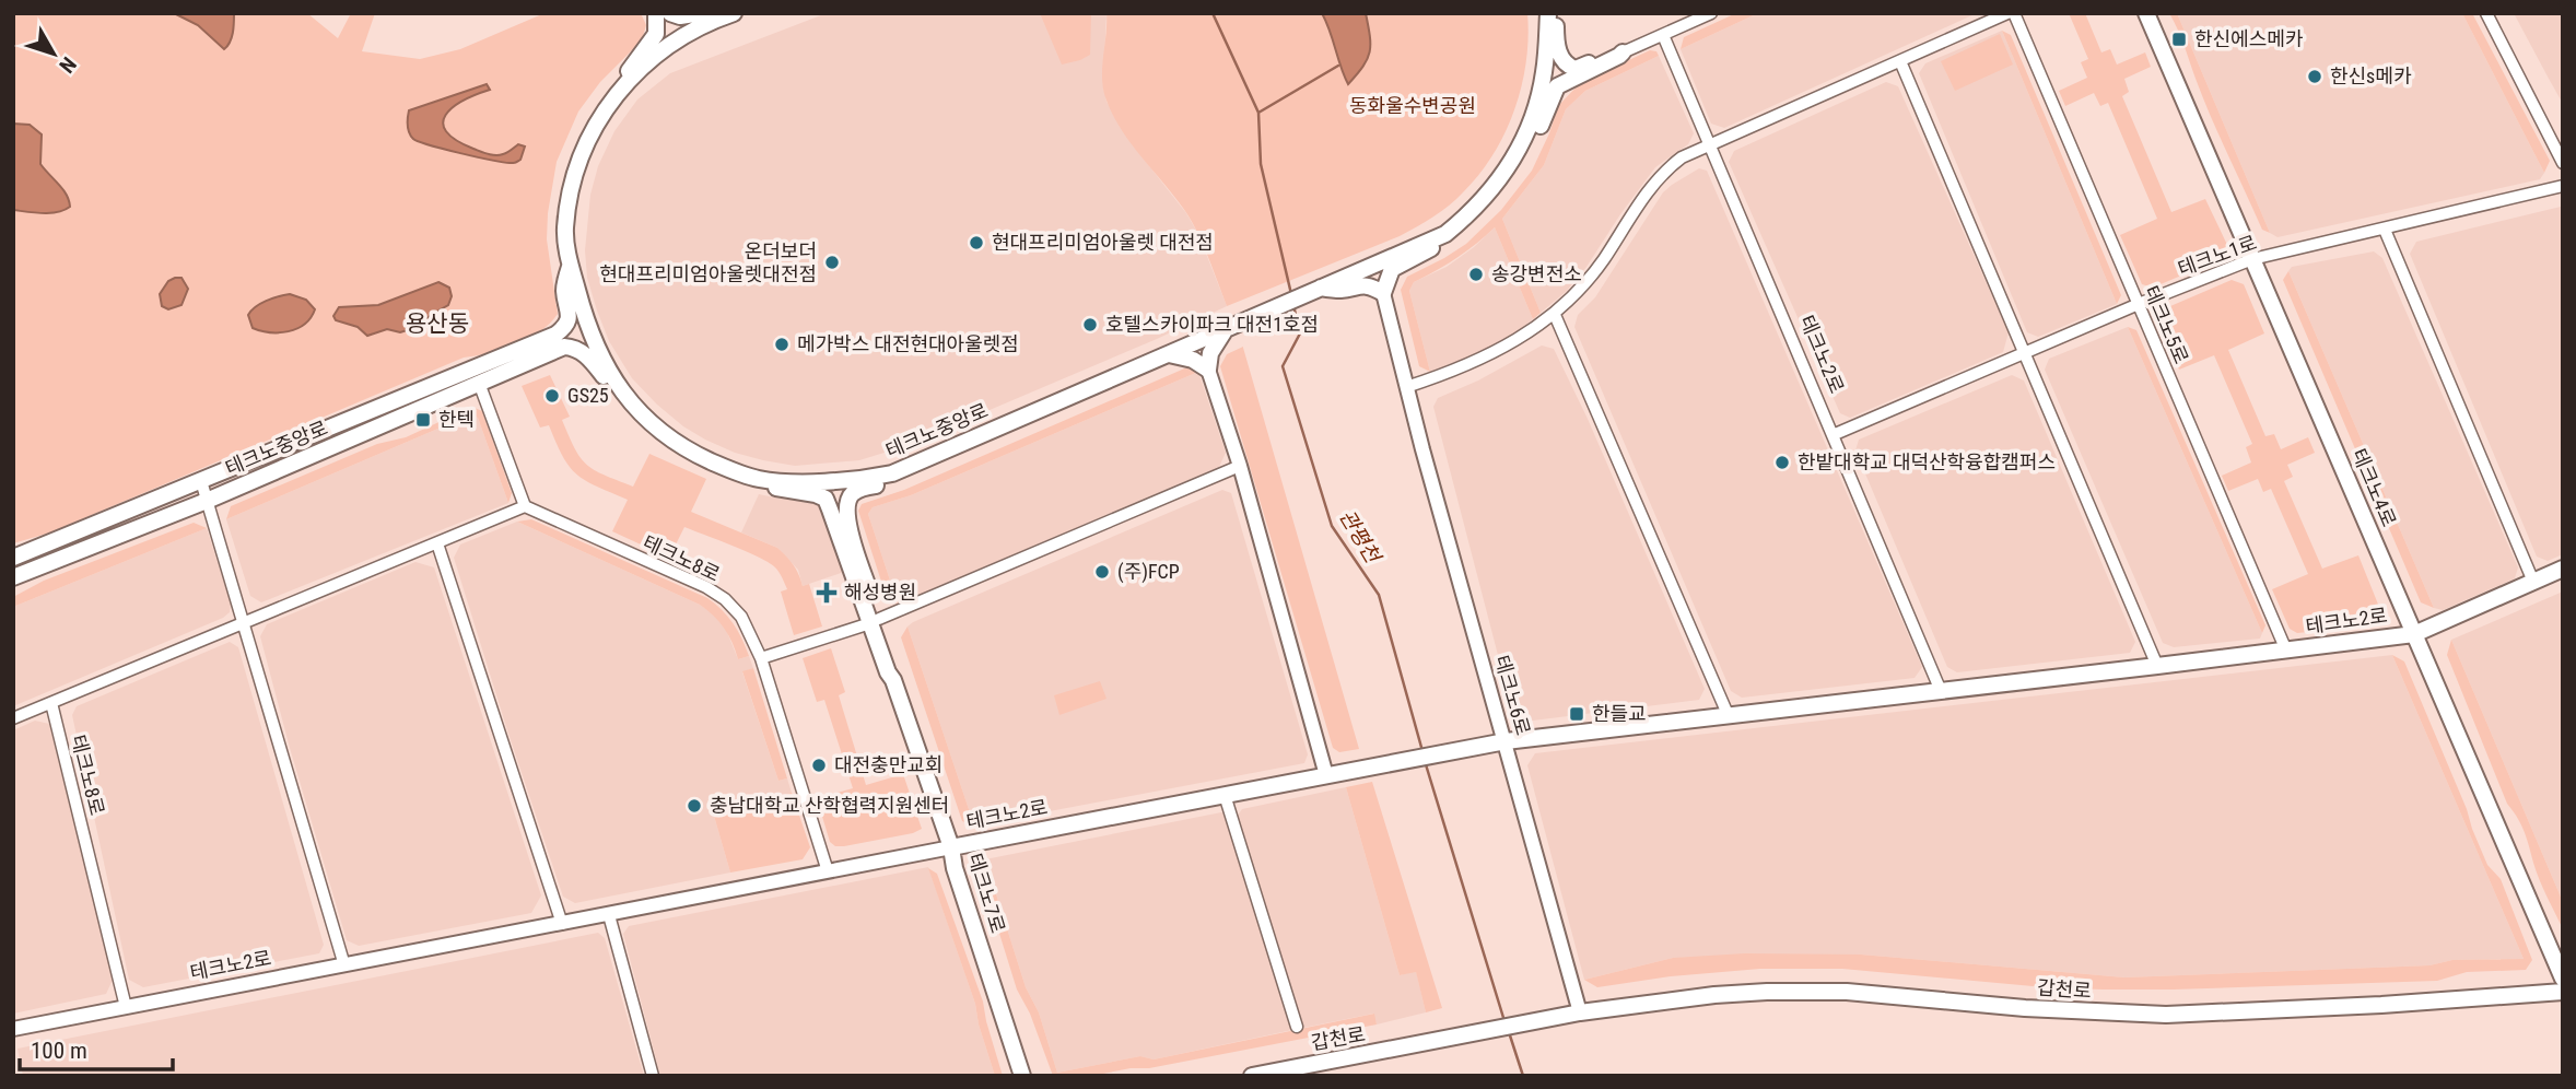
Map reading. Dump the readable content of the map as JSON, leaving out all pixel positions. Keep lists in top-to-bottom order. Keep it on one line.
{"streets":{"main road":["테크노2로","테크노중앙로","테크노4로","테크노7로","갑천로"],"street":["테크노1로","테크노5로","테크노8로","테크노6로"]},"crossings":[["테크노1로","테크노5로"],["테크노1로","테크노2로"],["테크노1로","테크노4로"],["테크노5로","테크노2로"],["테크노2로","테크노4로"],["테크노2로","테크노8로"],["테크노2로","테크노6로"],["테크노2로","테크노7로"],["테크노중앙로","테크노7로"],["테크노6로","갑천로"]],"districts":["용산동"],"water":["관평천"],"parks":["동화울수변공원"],"places":{"transit":["한신에스메카","한텍","한들교"],"other":["한신s메카","현대프리미엄아울렛 대전점","온더보더 현대프리미엄아울렛대전점","송강변전소","호텔스카이파크 대전1호점","메가박스 대전현대아울렛점","GS25","한밭대학교 대덕산학융합캠퍼스","(주)FCP","대전충만교회","충남대학교 산학협력지원센터"],"health":["해성병원"]},"scale_bar":"100 m","north":"bottom right"}
